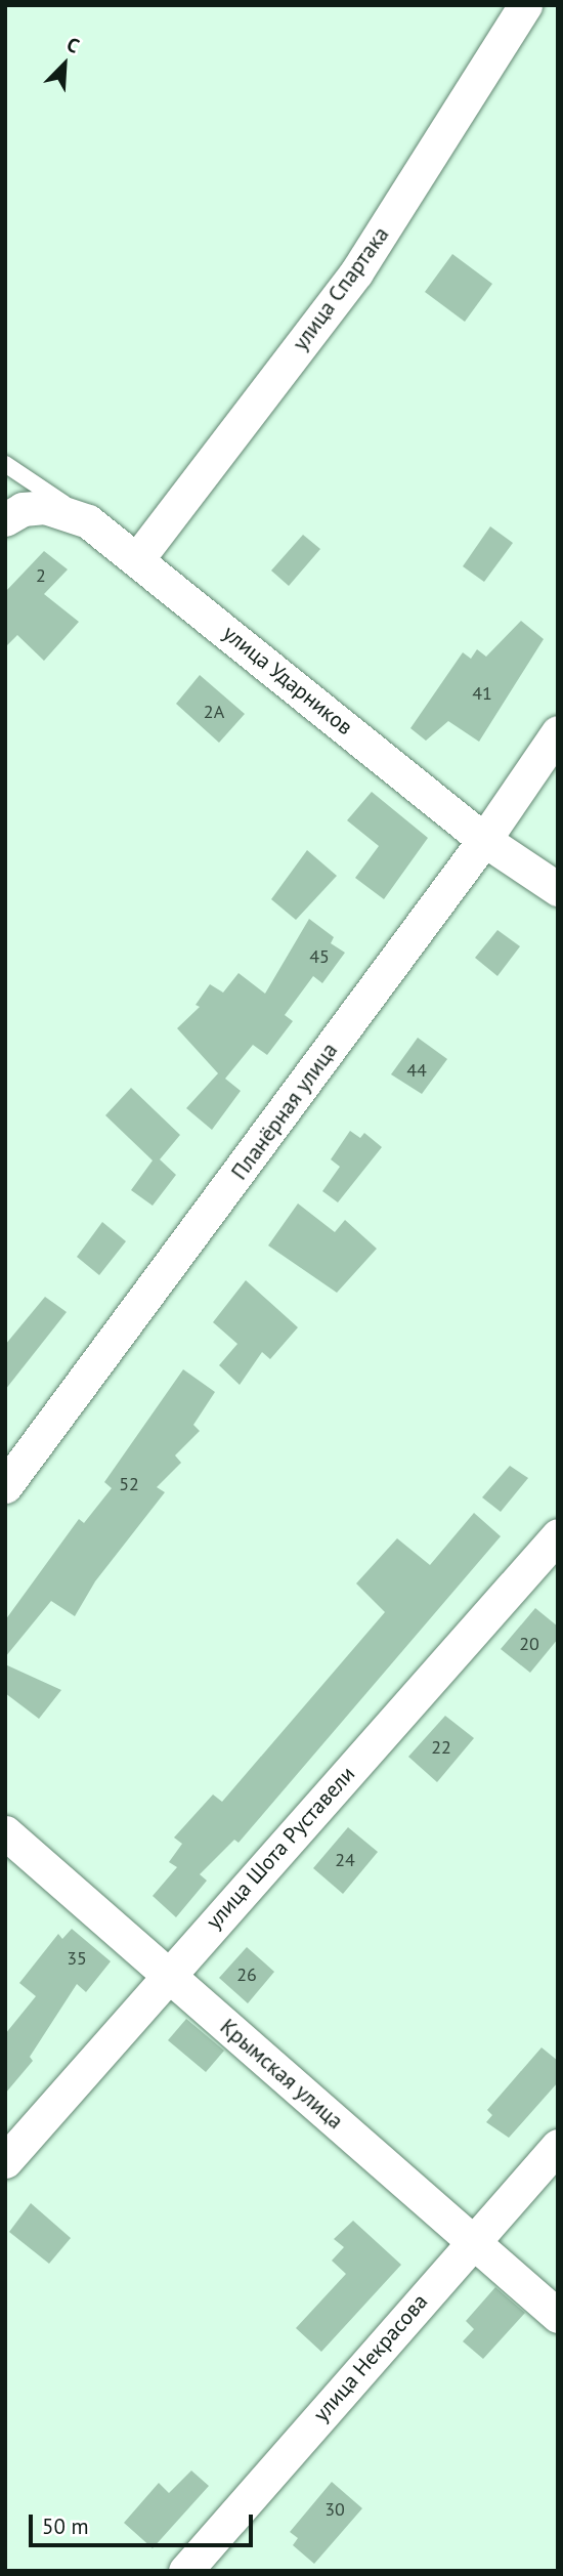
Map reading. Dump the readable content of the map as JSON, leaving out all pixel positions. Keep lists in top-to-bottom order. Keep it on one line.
{"streets":{"street":["улица Спартака","улица Ударников","Планёрная улица","улица Шота Руставели","Крымская улица","улица Некрасова"]},"crossings":[["улица Спартака","улица Ударников"],["улица Ударников","Планёрная улица"],["улица Шота Руставели","Крымская улица"],["Крымская улица","улица Некрасова"]],"house_numbers":["2","41","2А","45","44","52","20","22","24","35","26","30"],"scale_bar":"50 m","north":"top right"}
